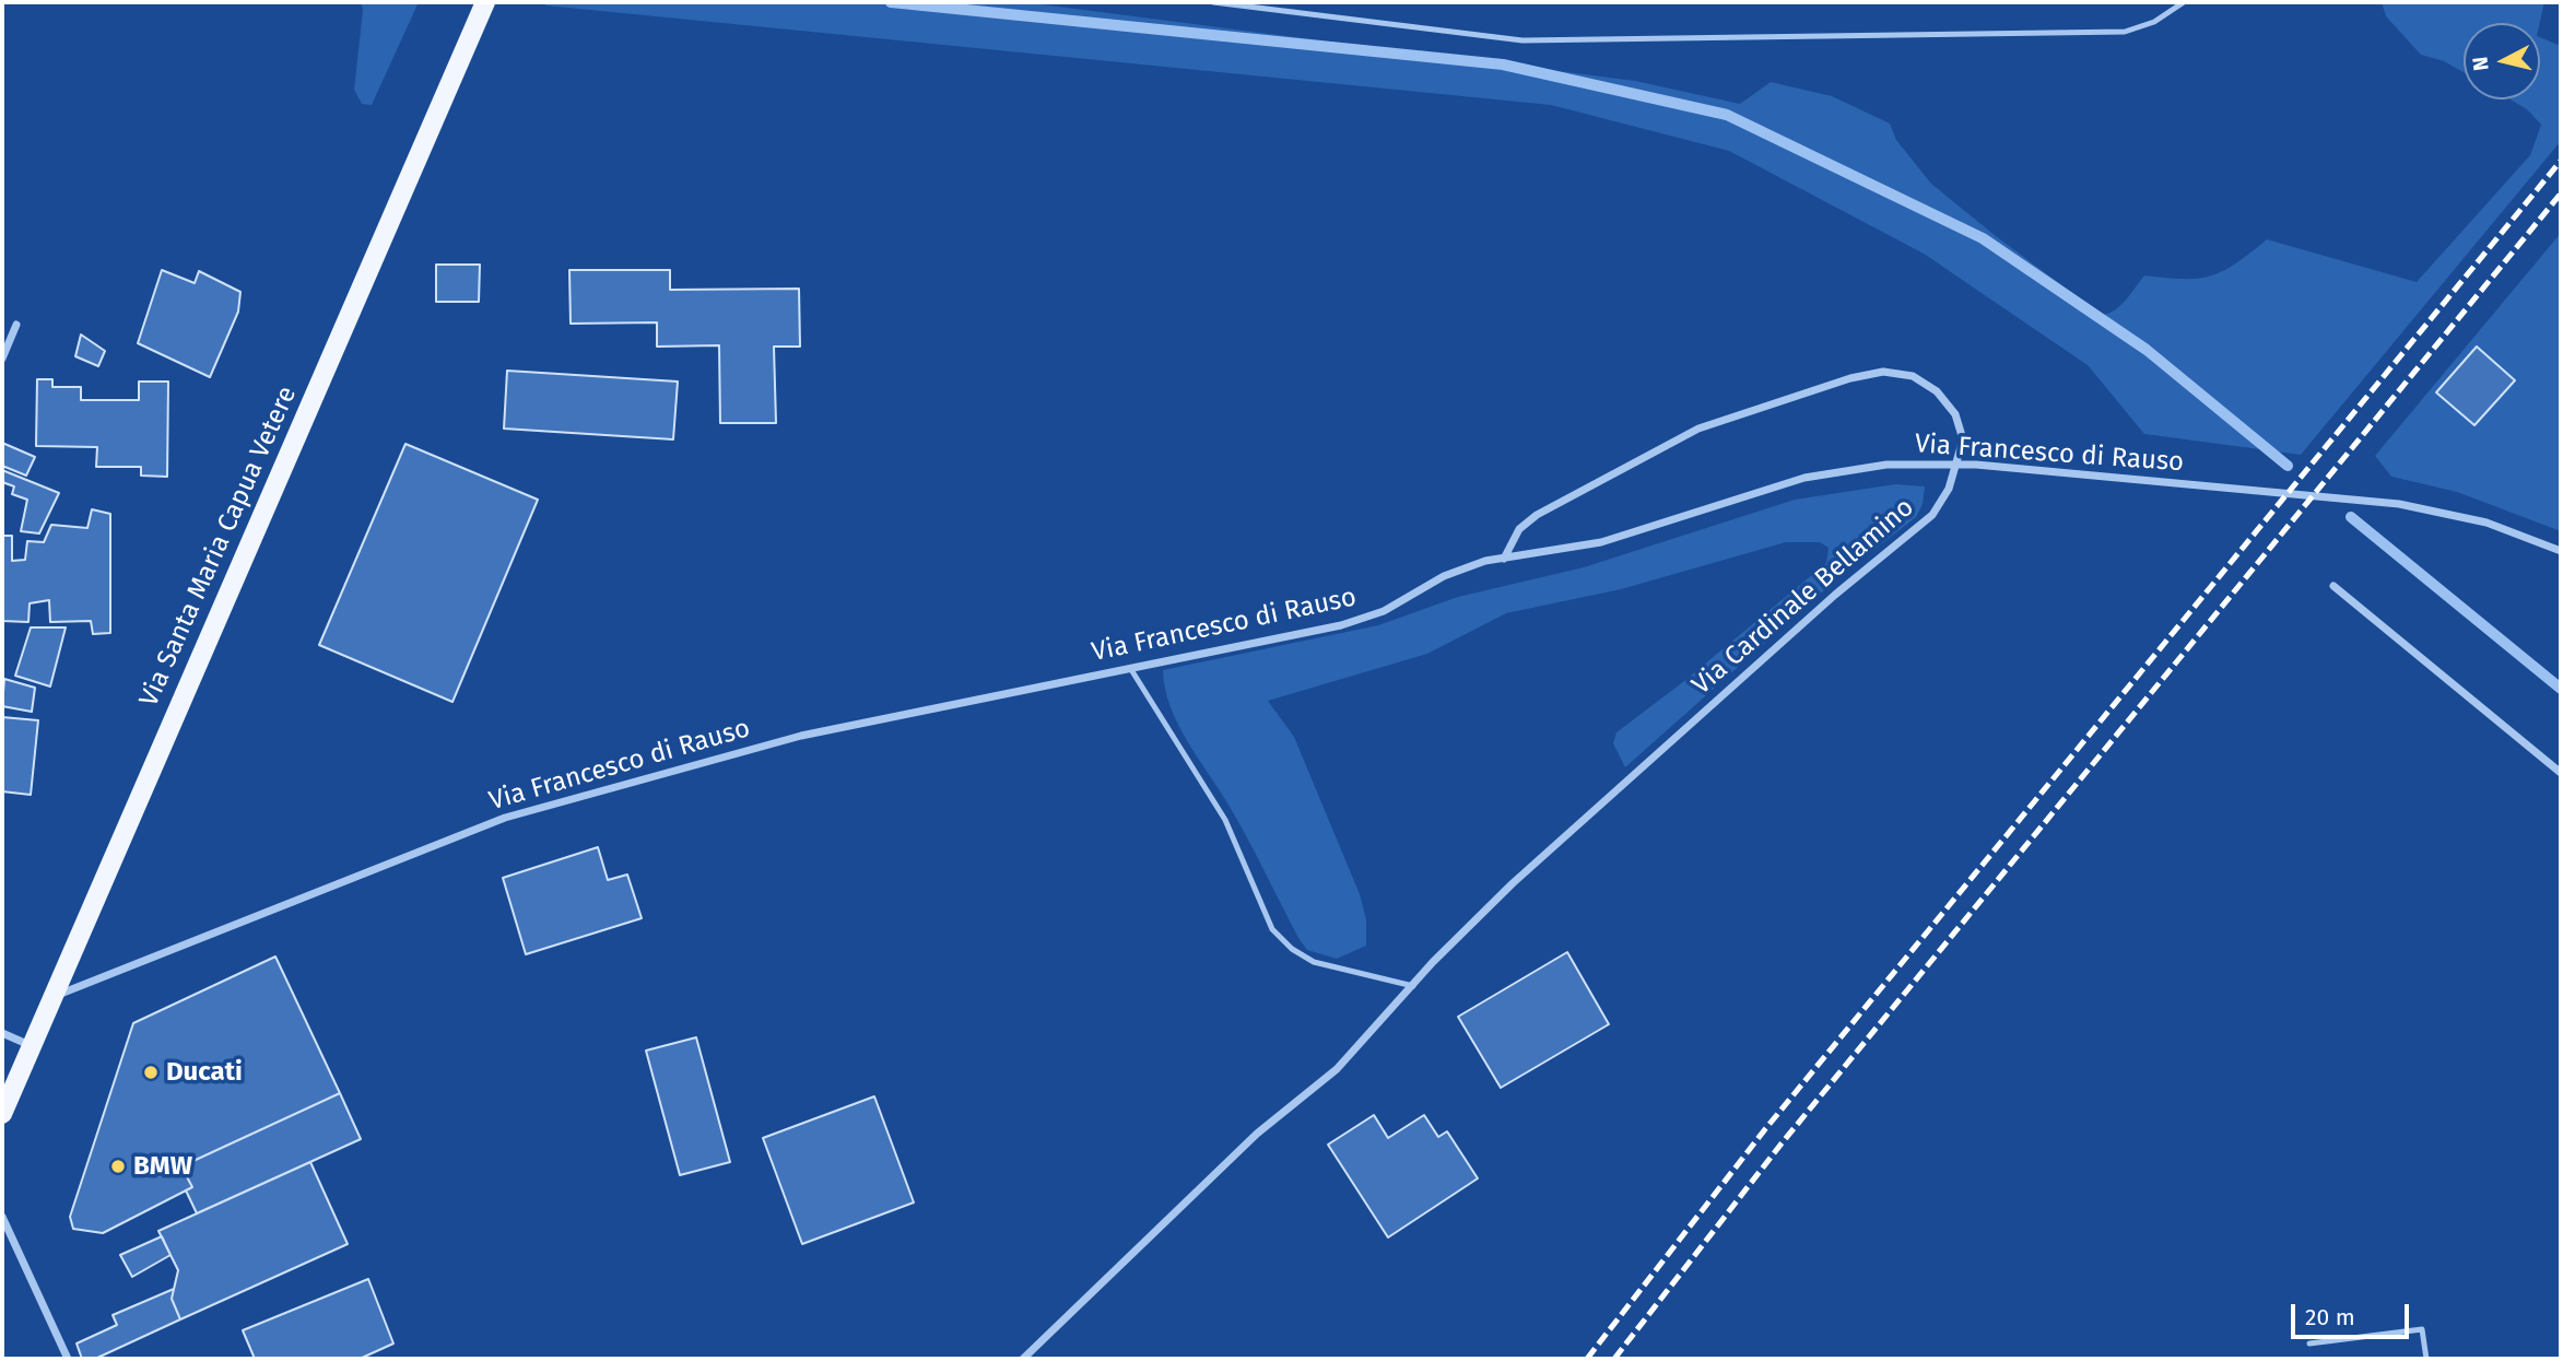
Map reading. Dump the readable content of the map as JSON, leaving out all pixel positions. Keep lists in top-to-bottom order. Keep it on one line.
{"streets":{"main road":["Via Santa Maria Capua Vetere"],"street":["Via Francesco di Rauso","Via Cardinale Bellamino"]},"crossings":[["Via Francesco di Rauso","Via Santa Maria Capua Vetere"],["Via Francesco di Rauso","Via Cardinale Bellamino"]],"places":["Ducati","BMW"],"scale_bar":"20 m","north":"left"}
